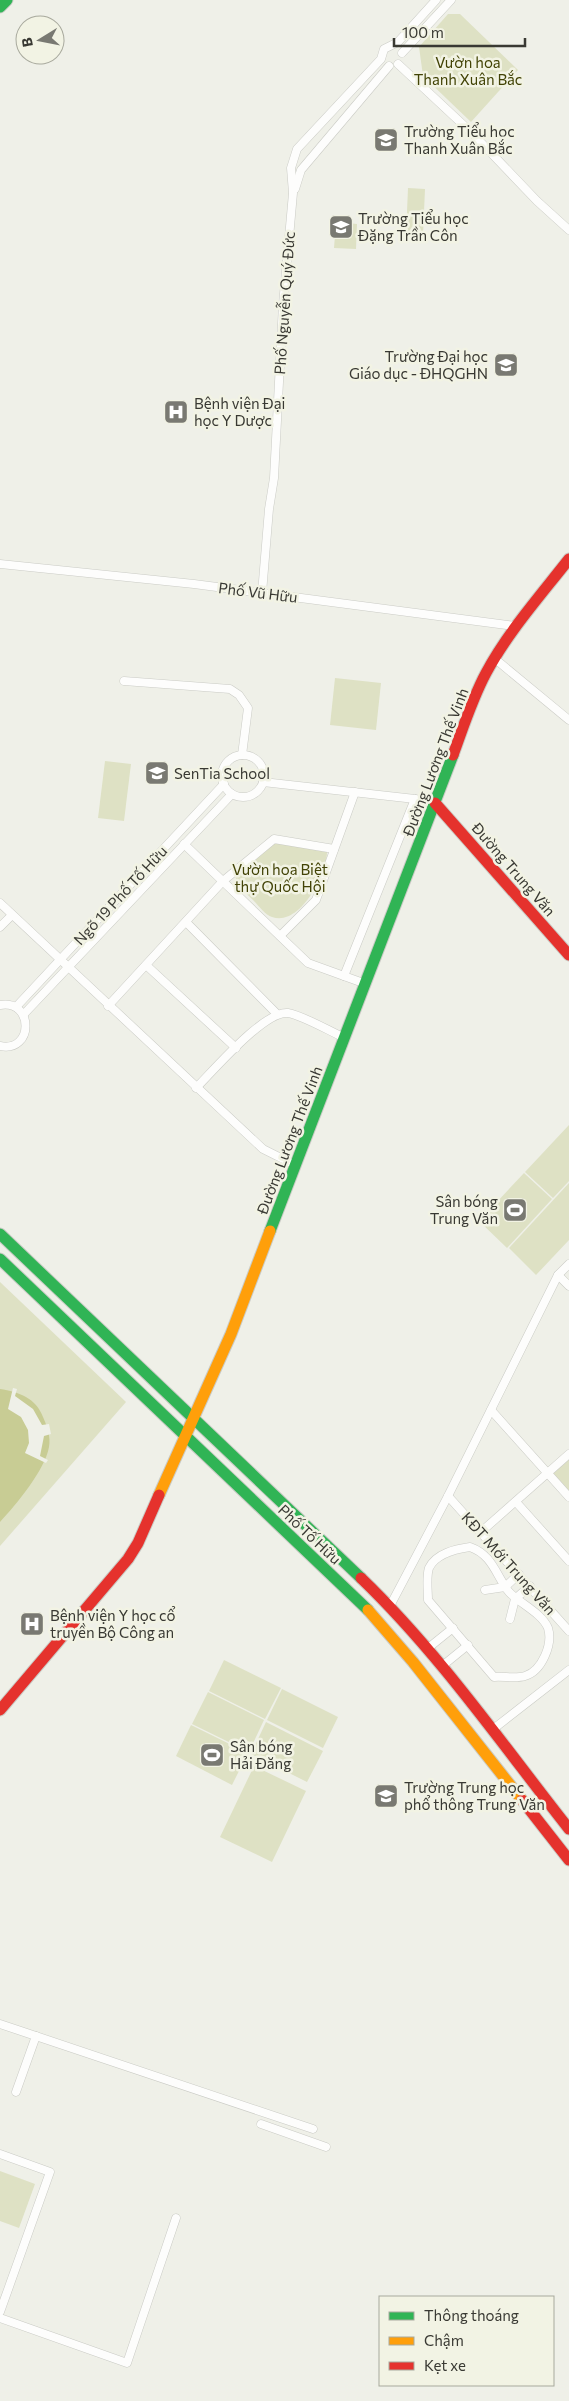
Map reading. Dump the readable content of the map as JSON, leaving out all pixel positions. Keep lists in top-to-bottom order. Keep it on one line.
{"streets":{"main road":["Đường Lương Thế Vinh","Đường Trung Văn","Phố Tố Hữu"],"street":["Phố Nguyễn Quý Đức","Phố Vũ Hữu","Ngõ 19 Phố Tố Hữu","KĐT Mới Trung Văn"]},"crossings":[["Phố Nguyễn Quý Đức","Phố Vũ Hữu"],["Phố Vũ Hữu","Đường Lương Thế Vinh"],["Đường Lương Thế Vinh","Đường Trung Văn"],["Đường Lương Thế Vinh","Phố Tố Hữu"]],"parks":["Vườn hoa Thanh Xuân Bắc","Vườn hoa Biệt thự Quốc Hội"],"places":{"school or university":["Trường Tiểu học Thanh Xuân Bắc","Trường Tiểu học Đặng Trần Côn","Trường Đại học Giáo dục - ĐHQGHN","SenTia School","Trường Trung học phổ thông Trung Văn"],"hospital":["Bệnh viện Đại học Y Dược","Bệnh viện Y học cổ truyền Bộ Công an"],"sports":["Sân bóng Trung Văn","Sân bóng Hải Đăng"]},"legend":["Thông thoáng","Chậm","Kẹt xe"],"scale_bar":"100 m","north":"left"}
